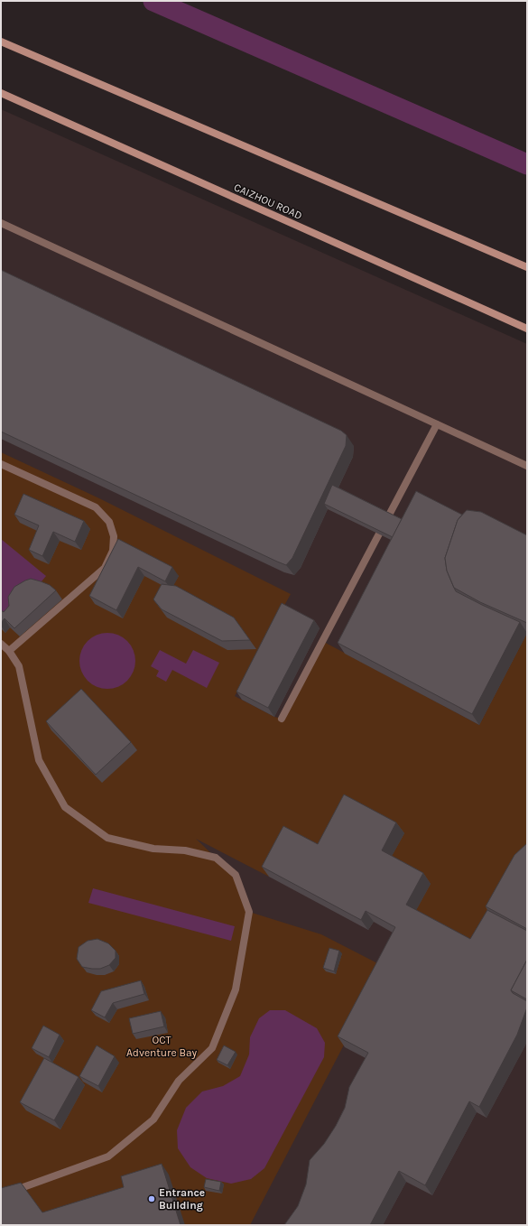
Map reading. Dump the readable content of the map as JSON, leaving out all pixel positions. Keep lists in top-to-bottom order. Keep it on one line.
{"streets":{"main road":["CAIZHOU ROAD"]},"parks":["OCT Adventure Bay"],"places":["Entrance Building"]}
